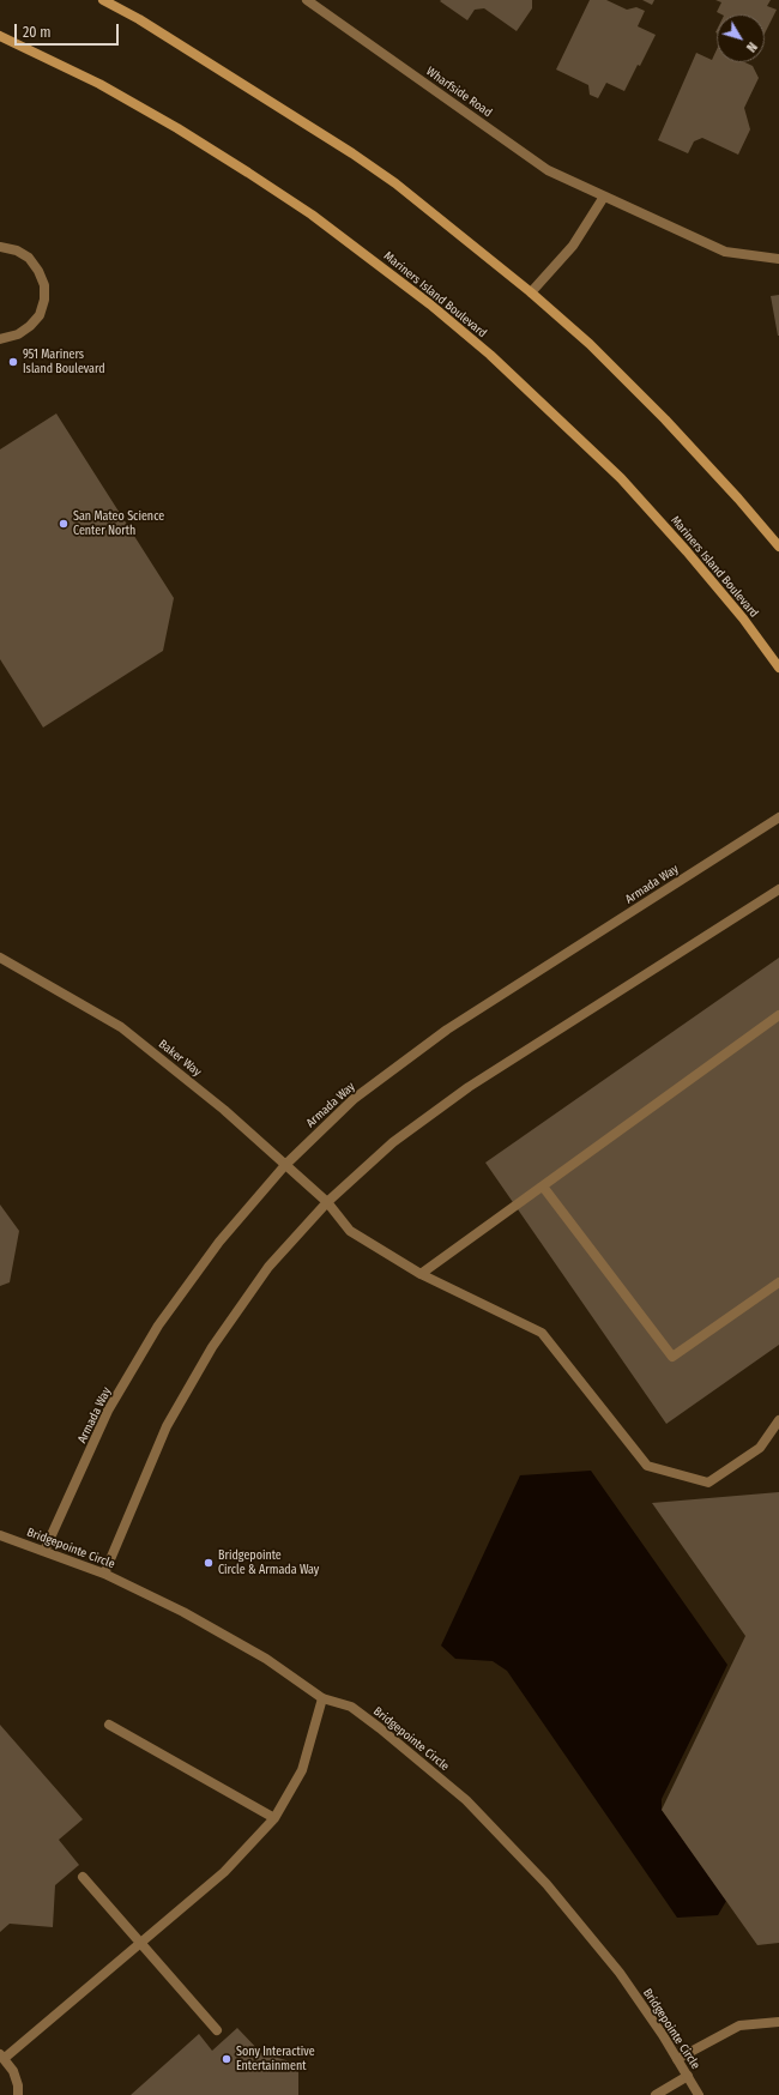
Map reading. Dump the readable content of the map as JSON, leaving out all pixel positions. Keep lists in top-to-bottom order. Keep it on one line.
{"streets":{"main road":["Mariners Island Boulevard"],"street":["Wharfside Road","Armada Way","Baker Way","Bridgepointe Circle"]},"crossings":[["Armada Way","Baker Way"],["Armada Way","Bridgepointe Circle"]],"places":["951 Mariners Island Boulevard","San Mateo Science Center North","Bridgepointe Circle & Armada Way","Sony Interactive Entertainment"],"scale_bar":"20 m","north":"bottom right"}
